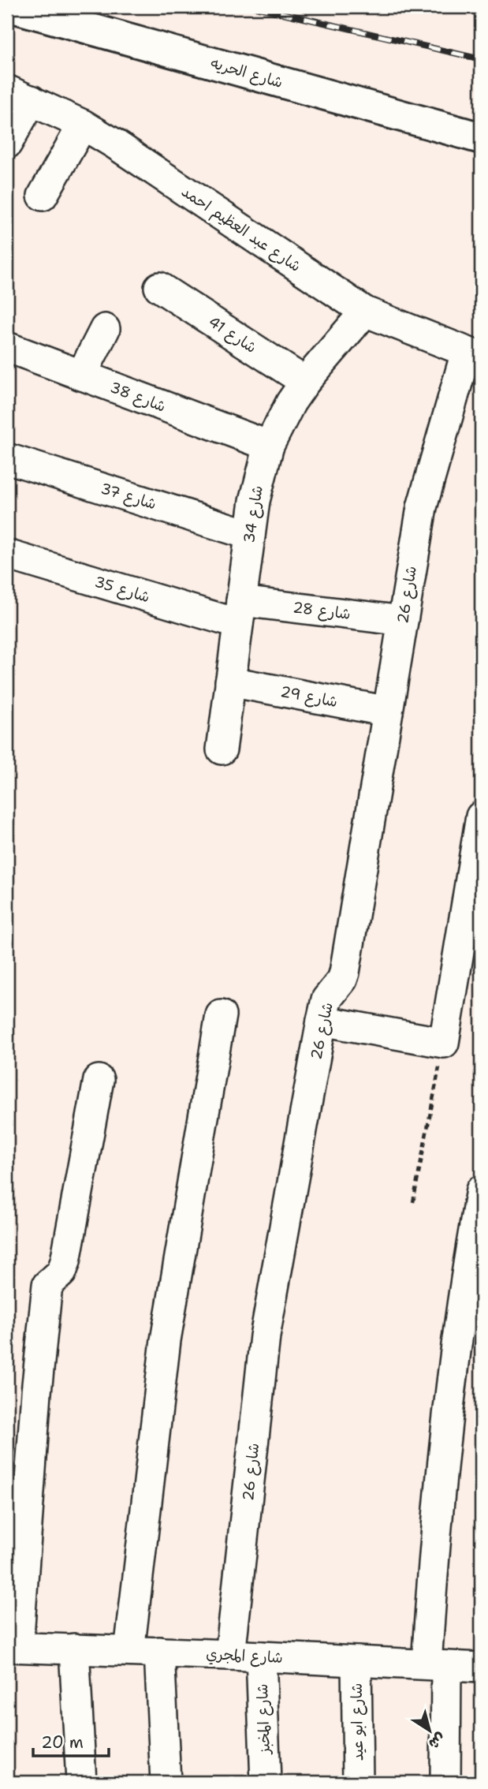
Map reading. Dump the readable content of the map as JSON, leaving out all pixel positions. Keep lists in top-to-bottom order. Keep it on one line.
{"streets":{"main road":["شارع الحريه"],"street":["شارع عبد العظيم احمد","شارع 41","شارع 38","شارع 37","شارع 34","شارع 35","شارع 26","شارع 28","شارع 29","شارع المجري","شارع المخبز","شارع ابو عيد"]},"crossings":[["شارع عبد العظيم احمد","شارع 34"],["شارع عبد العظيم احمد","شارع 26"],["شارع 41","شارع 34"],["شارع 38","شارع 34"],["شارع 37","شارع 34"],["شارع 34","شارع 35"],["شارع 34","شارع 28"],["شارع 34","شارع 29"],["شارع 35","شارع 28"],["شارع 26","شارع 28"],["شارع 26","شارع 29"],["شارع 26","شارع المجري"],["شارع المجري","شارع المخبز"],["شارع المجري","شارع ابو عيد"]],"scale_bar":"20 m","north":"bottom right"}
